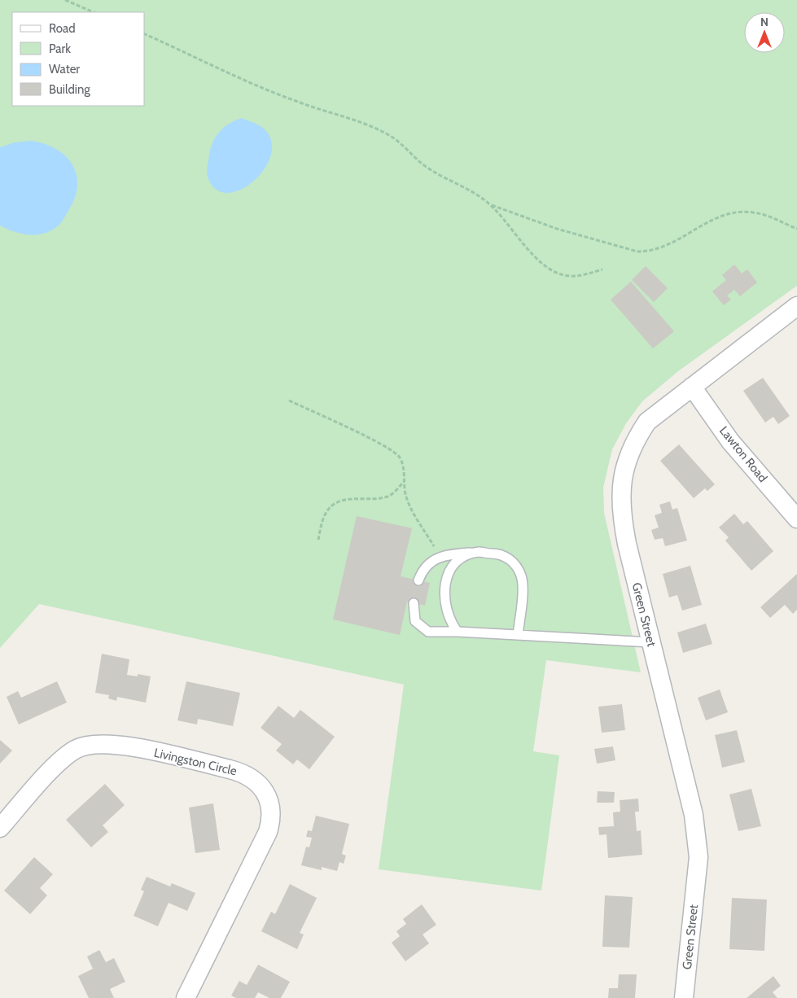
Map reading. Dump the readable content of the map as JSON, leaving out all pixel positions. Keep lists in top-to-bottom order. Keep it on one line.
{"streets":{"street":["Lawton Road","Green Street","Livingston Circle"]},"crossings":[["Lawton Road","Green Street"]],"legend":["Road","Park","Water","Building"],"north":"top"}
